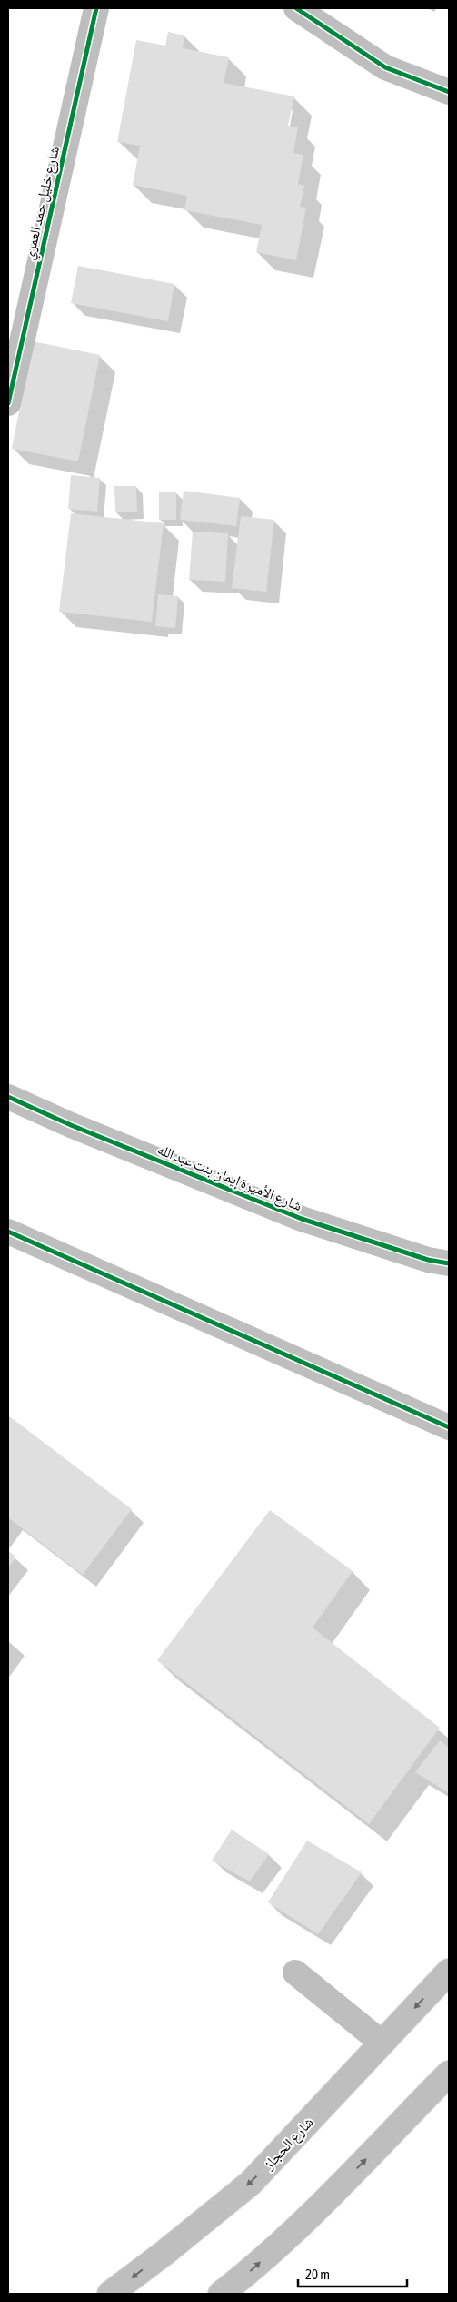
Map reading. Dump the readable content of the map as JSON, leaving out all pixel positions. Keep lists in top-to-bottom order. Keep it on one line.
{"streets":{"street":["شارع خليل حمد العمري","شارع الأميرة إيمان بنت عبد الله","شارع الحجاز"]},"scale_bar":"20 m"}
